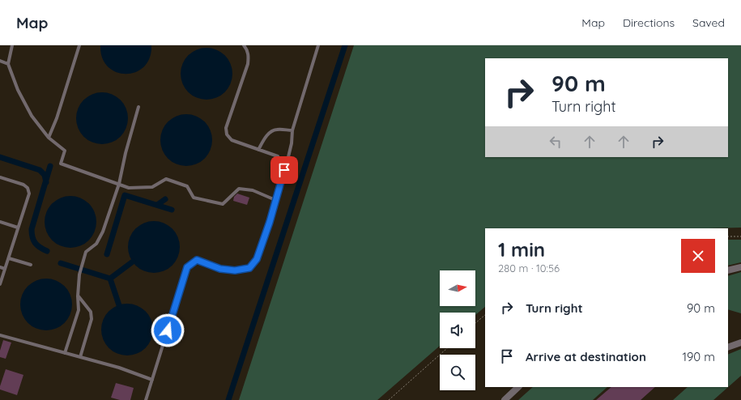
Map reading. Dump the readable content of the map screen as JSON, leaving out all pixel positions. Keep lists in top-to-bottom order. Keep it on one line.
{"north":"right","page":{"header":"Map","nav":["Map","Directions","Saved"],"turn":["90 m","Turn right"],"heading":["1 min","280 m · 10:56"],"list":[{"name":"Turn right","value":"90 m"},{"name":"Arrive at destination","value":"190 m"}]}}
